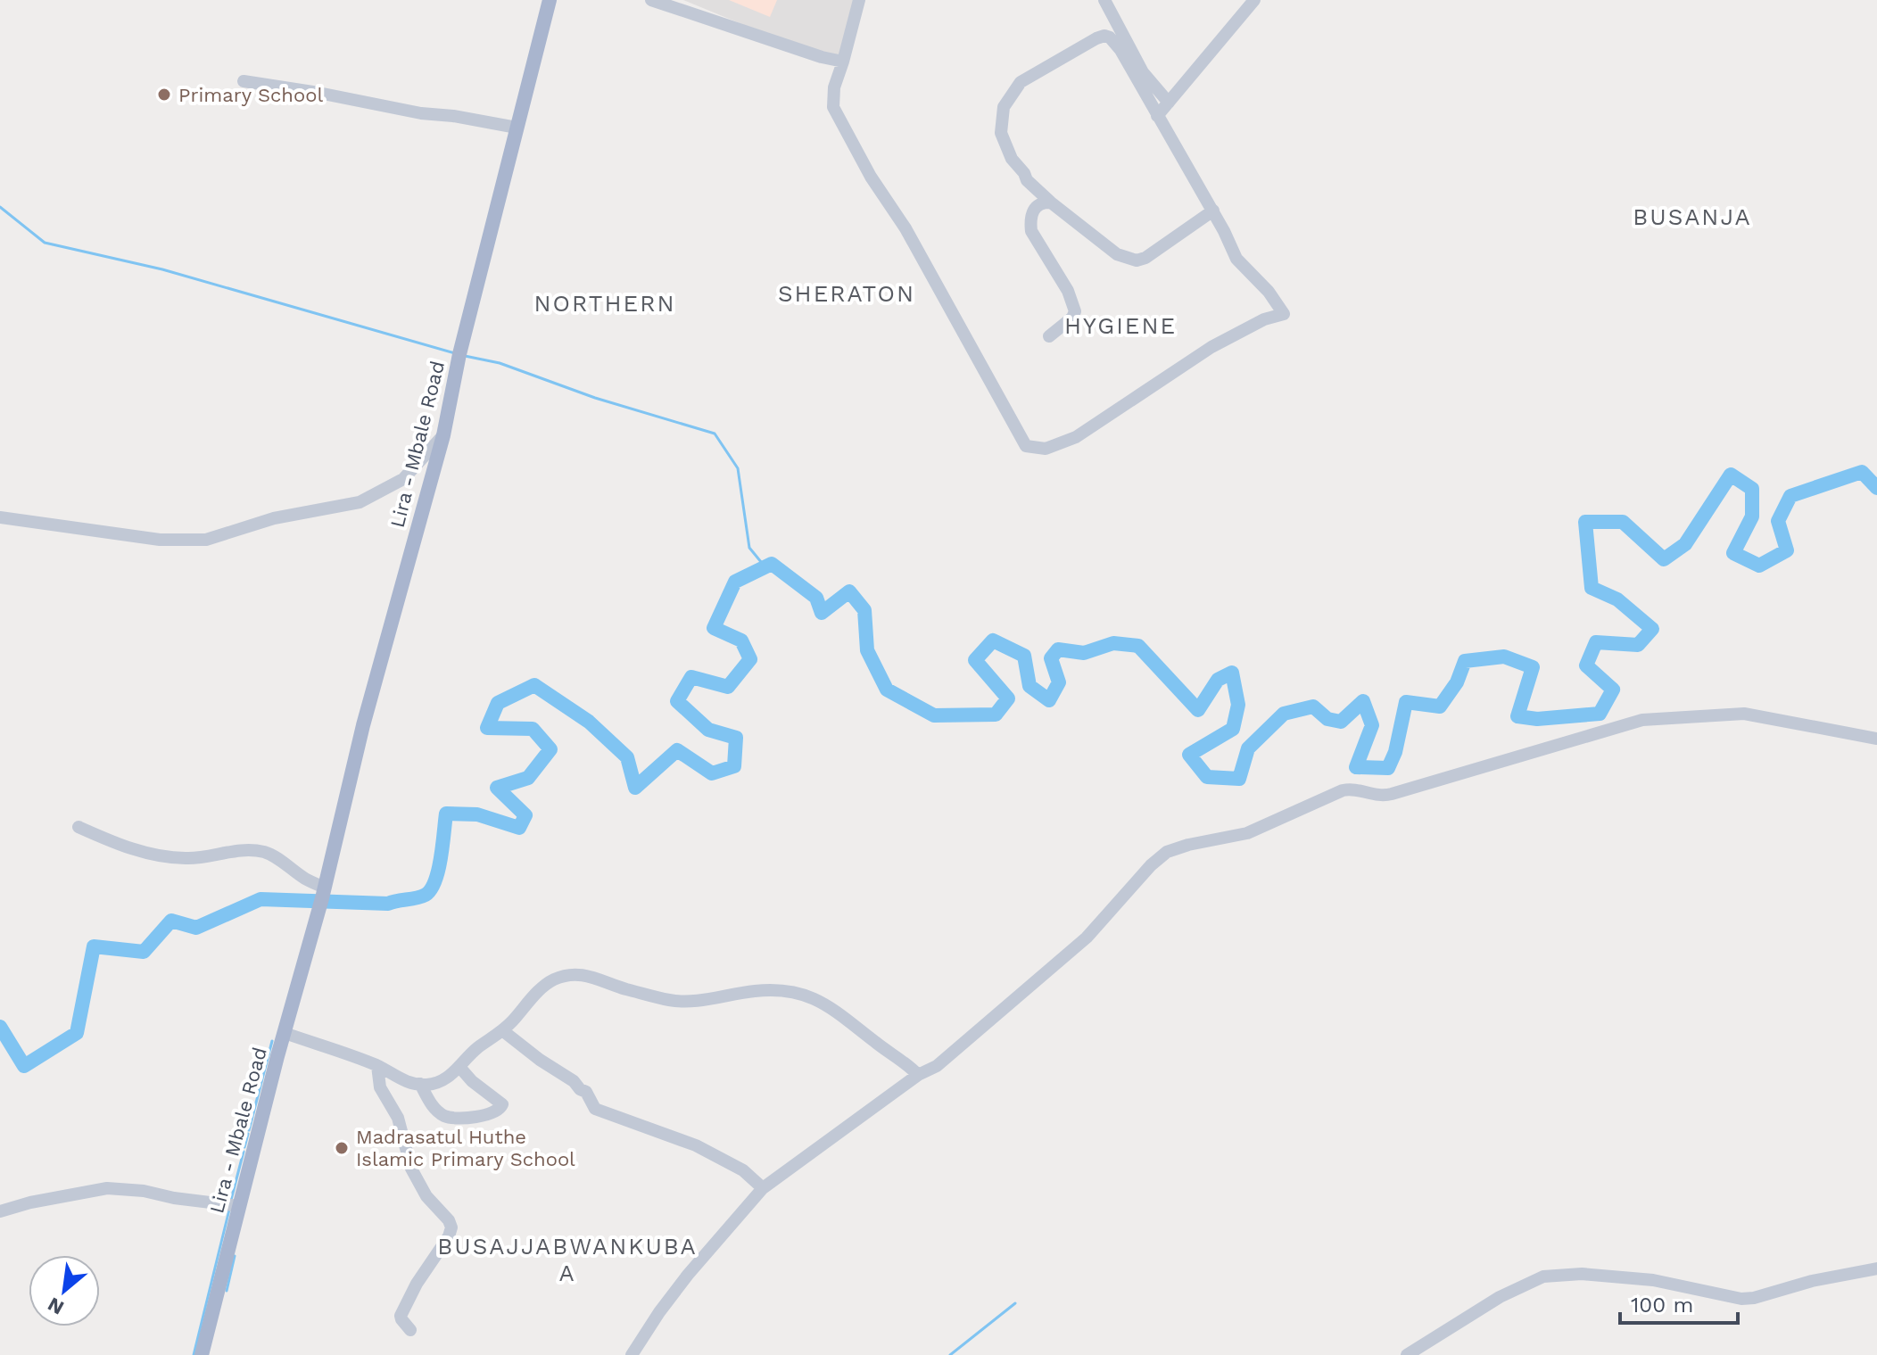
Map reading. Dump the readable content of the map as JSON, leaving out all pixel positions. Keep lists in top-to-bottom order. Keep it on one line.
{"streets":{"main road":["Lira - Mbale Road"]},"districts":["BUSANJA","SHERATON","NORTHERN","HYGIENE","BUSAJJABWANKUBA A"],"places":["Primary School","Madrasatul Huthe Islamic Primary School"],"scale_bar":"100 m","north":"bottom left"}
